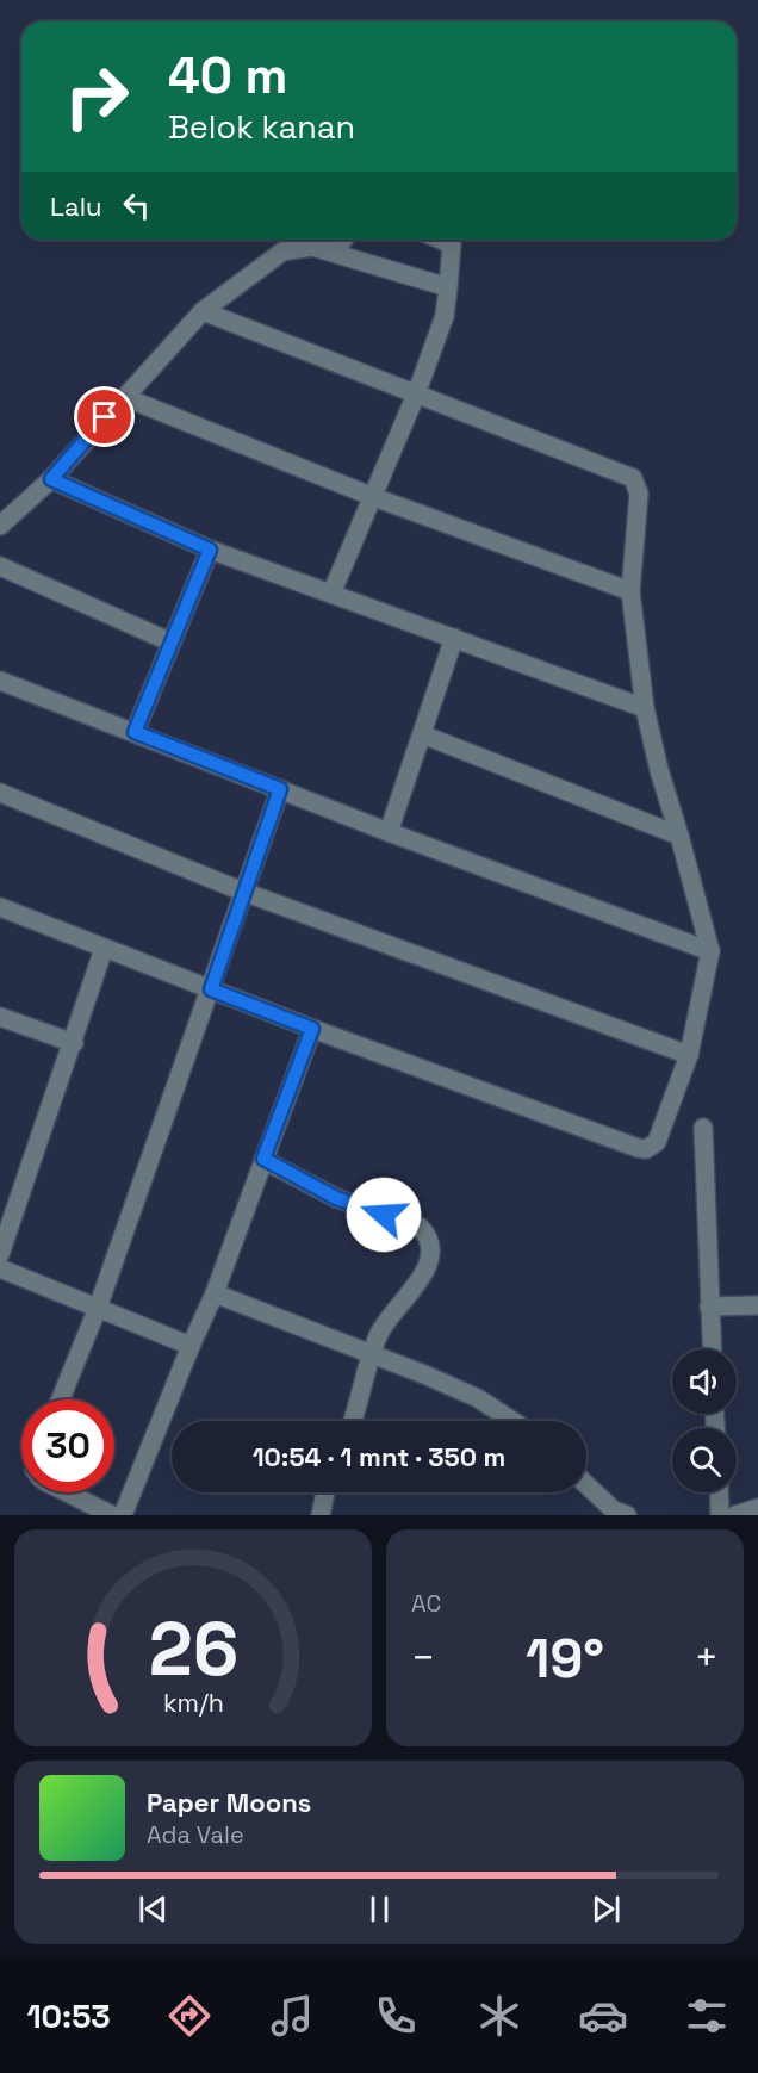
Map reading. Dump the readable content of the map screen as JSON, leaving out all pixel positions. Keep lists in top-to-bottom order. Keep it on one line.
{"page":{"turn":["40 m","Belok kanan"],"then":"Lalu","limit":"30","trip":"10:54 · 1 mnt · 350 m","tile":"AC","heat":["−","19°","+"],"song":["Paper Moons","Ada Vale"],"tabs":"10:53","gauge":["26","km/h"]}}
